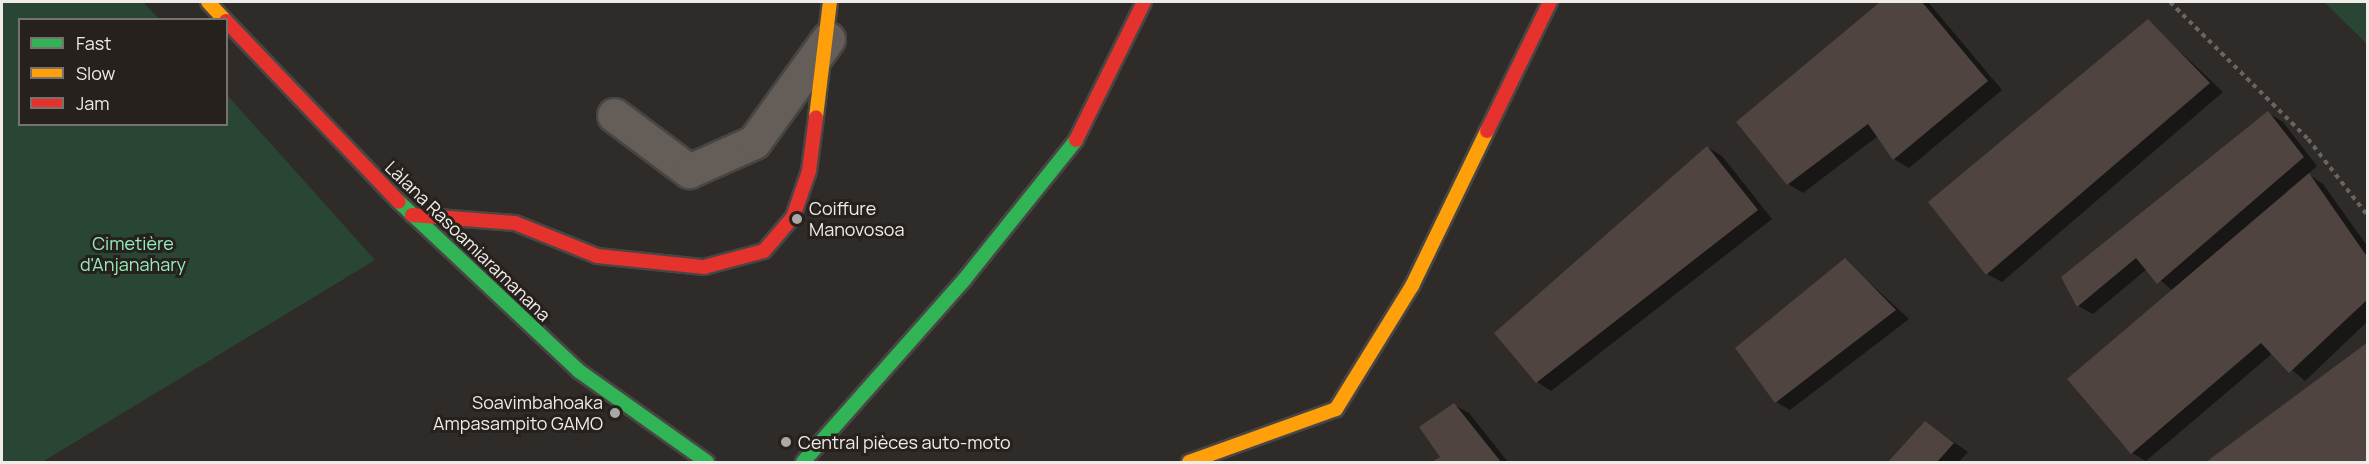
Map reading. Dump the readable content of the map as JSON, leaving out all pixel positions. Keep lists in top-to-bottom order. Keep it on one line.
{"streets":{"street":["Làlana Rasoamiaramanana"]},"parks":["Cimetière d'Anjanahary"],"places":["Coiffure Manovosoa","Soavimbahoaka Ampasampito GAMO","Central pièces auto-moto"],"legend":["Fast","Slow","Jam"]}
